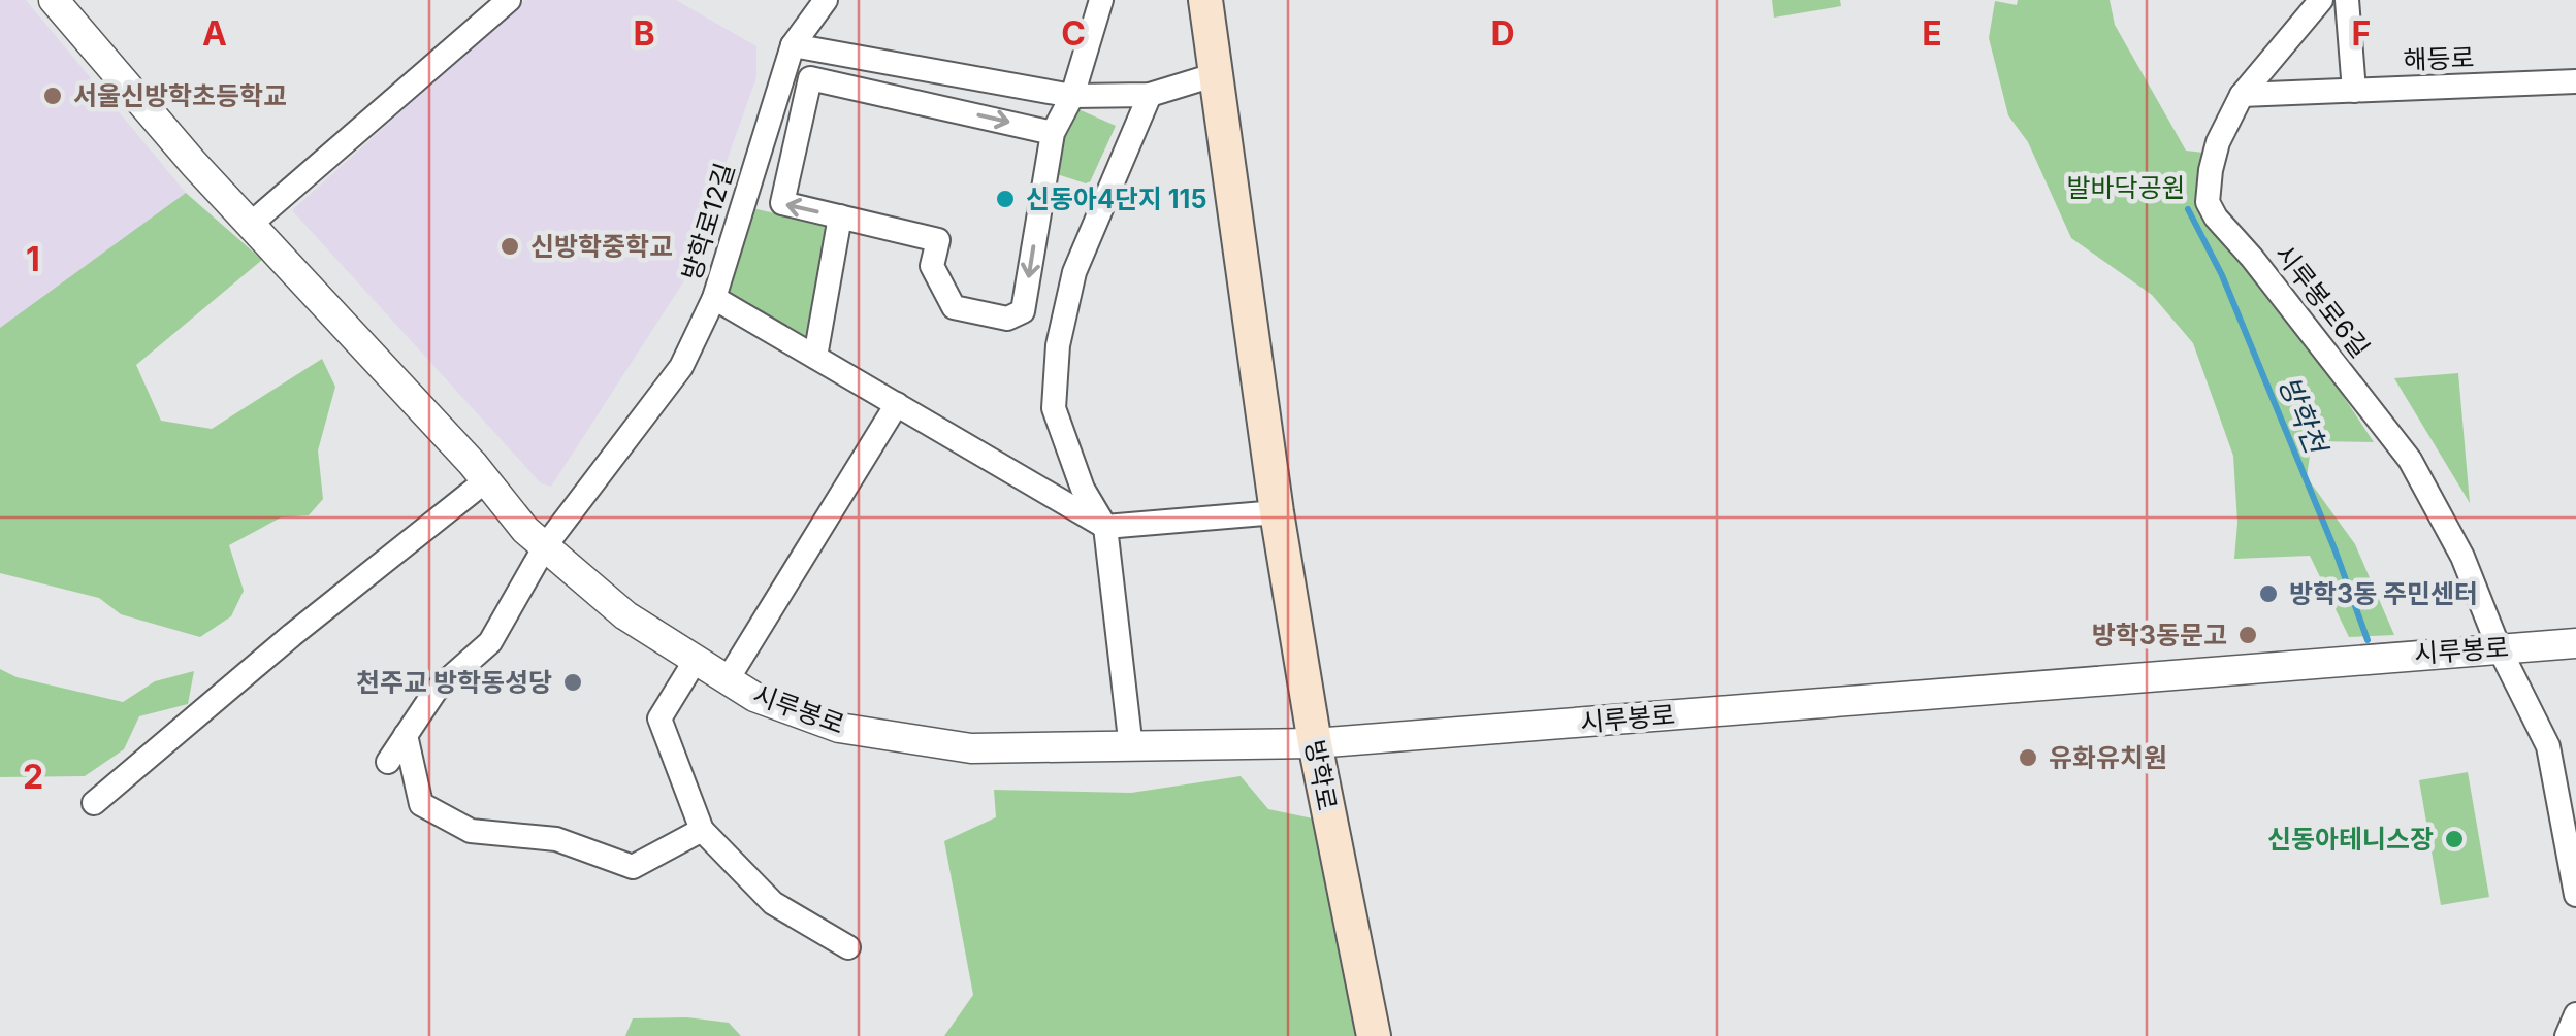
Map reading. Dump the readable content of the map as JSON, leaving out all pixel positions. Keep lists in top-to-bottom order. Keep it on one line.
{"streets":{"main road":["방학로"],"street":["해등로","방학로12길","시루봉로6길","시루봉로"]},"crossings":[["해등로","시루봉로6길"],["방학로12길","시루봉로"],["시루봉로6길","시루봉로"],["시루봉로","방학로"]],"water":["방학천"],"parks":["발바닥공원"],"places":["서울신방학초등학교","신동아4단지 115","신방학중학교","방학3동 주민센터","방학3동문고","천주교 방학동성당","유화유치원","신동아테니스장"],"grid":{"columns":["A","B","C","D","E","F"],"rows":["1","2"]}}
